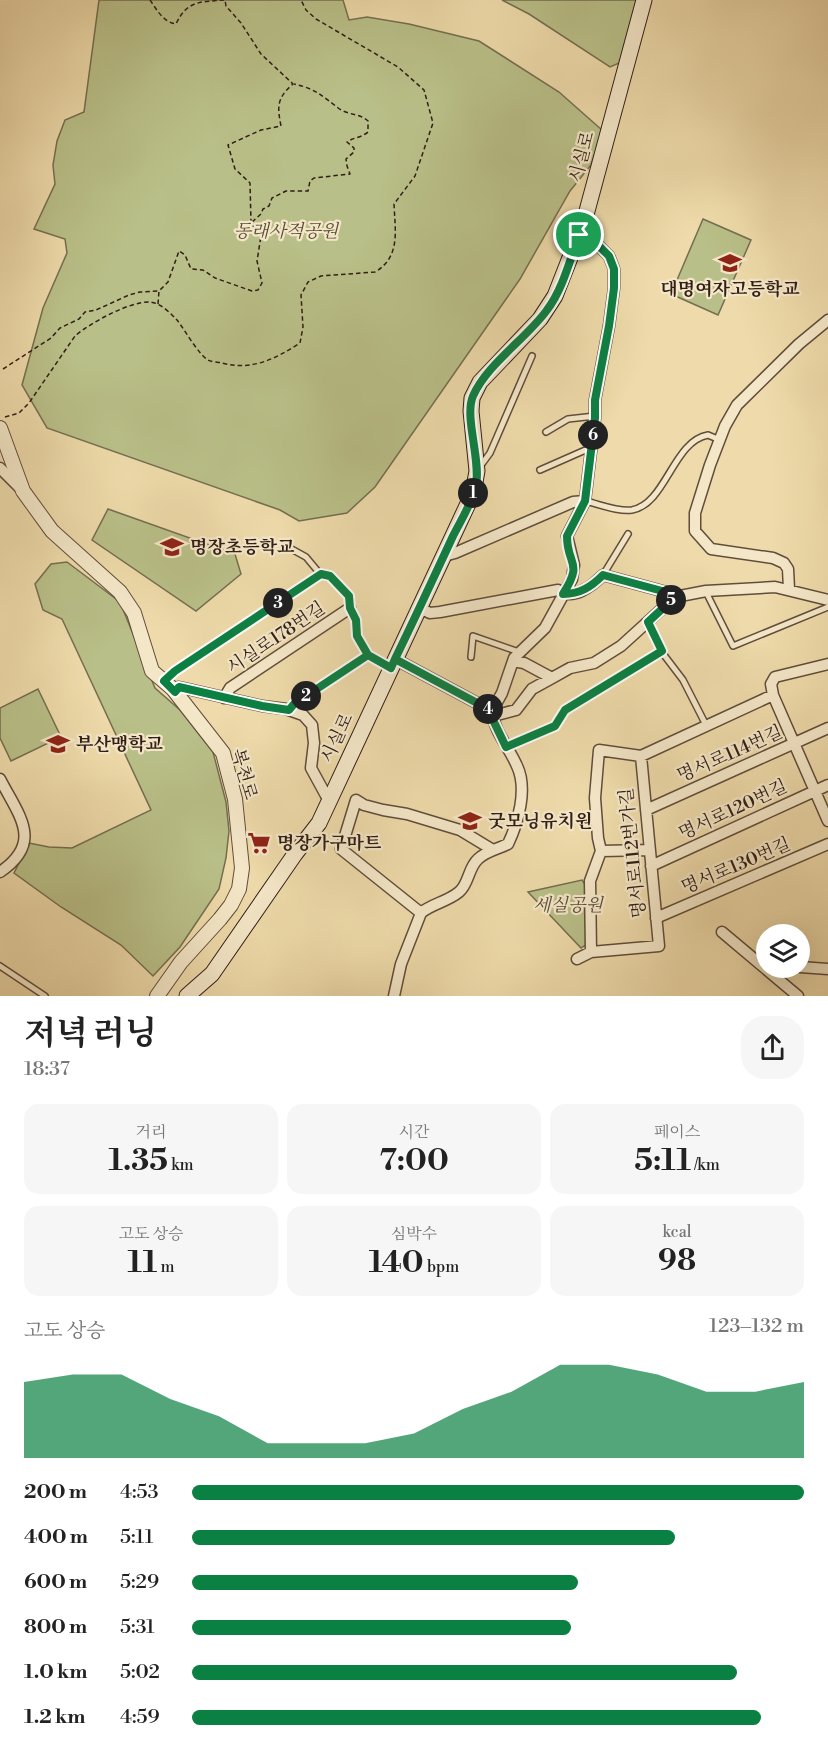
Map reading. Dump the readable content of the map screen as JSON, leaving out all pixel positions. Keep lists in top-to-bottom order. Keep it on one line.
{"streets":{"main road":["시실로"],"street":["시실로178번길","명서로114번길","복천로","명서로120번길","명서로112번가길","명서로130번길"]},"crossings":[["시실로","시실로178번길"],["시실로178번길","복천로"],["명서로114번길","명서로112번가길"],["명서로120번길","명서로112번가길"],["명서로112번가길","명서로130번길"]],"parks":["동래사적공원","세실공원"],"places":{"school or university":["대명여자고등학교","명장초등학교","부산맹학교","굿모닝유치원"],"supermarket":["명장가구마트"]},"page":{"pins":["6","1","5","3","2","4"],"heading":["저녁 러닝","18:37"],"stats":[["거리","1.35 km"],["시간","7:00"],["페이스","5:11 /km"],["고도 상승","11 m"],["심박수","140 bpm"],["kcal","98"]],"chart":["고도 상승","123–132 m"],"list":[{"name":"200 m","note":"4:53"},{"name":"400 m","note":"5:11"},{"name":"600 m","note":"5:29"},{"name":"800 m","note":"5:31"},{"name":"1.0 km","note":"5:02"},{"name":"1.2 km","note":"4:59"}]}}
